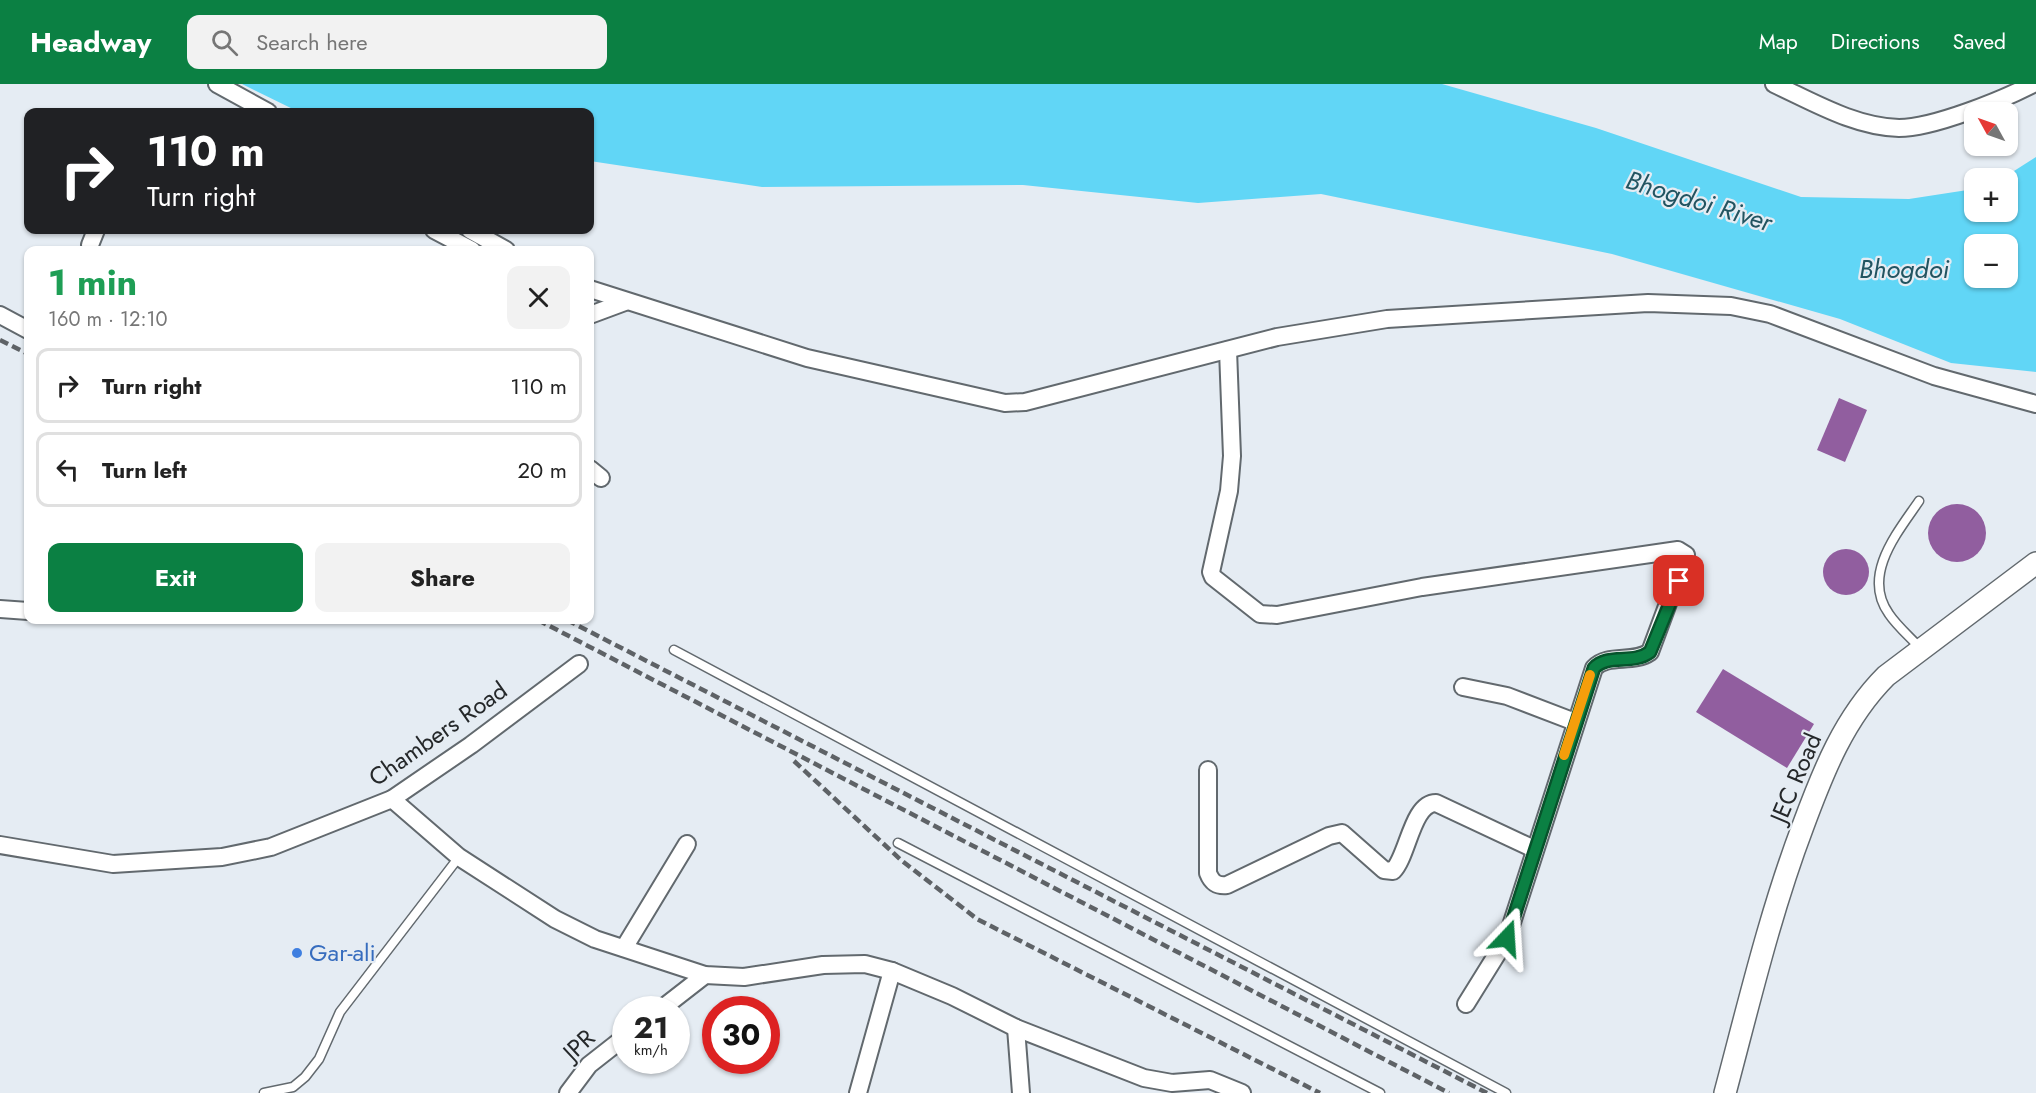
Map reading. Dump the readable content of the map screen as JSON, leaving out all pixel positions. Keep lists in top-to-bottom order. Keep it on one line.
{"streets":{"street":["Chambers Road","JEC Road","JPR"]},"water":["Bhogdoi River","Bhogdoi"],"places":["Gar-ali"],"north":"top left","page":{"header":"Headway","search":"Search here","nav":["Map","Directions","Saved"],"map_buttons":["+","−"],"turn":["110 m","Turn right"],"heading":["1 min","160 m · 12:10"],"list":[{"name":"Turn right","value":"110 m"},{"name":"Turn left","value":"20 m"}],"buttons":["Exit","Share"],"speed":"21 km/h","limit":"30"}}
